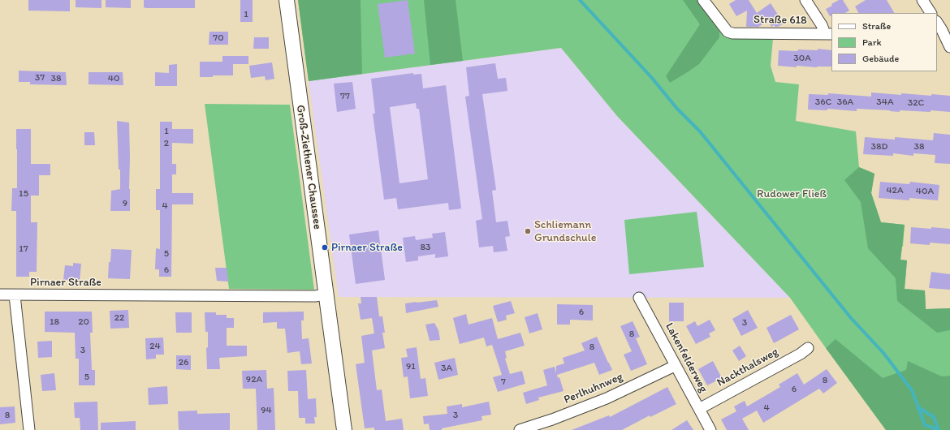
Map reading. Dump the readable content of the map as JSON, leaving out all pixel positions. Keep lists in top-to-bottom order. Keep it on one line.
{"streets":{"street":["Straße 618","Groß-Ziethener Chaussee","Pirnaer Straße","Lakenfelderweg","Nackthalsweg","Perlhuhnweg"]},"crossings":[["Groß-Ziethener Chaussee","Pirnaer Straße"],["Lakenfelderweg","Nackthalsweg"],["Lakenfelderweg","Perlhuhnweg"]],"parks":["Rudower Fließ"],"places":["Schliemann Grundschule","Pirnaer Straße"],"house_numbers":["1","70","30A","37","38","40","77","36C","36A","34A","32C","1","2","38D","38","42A","40A","15","9","4","83","17","5","6","6","22","18","20","3","8","24","8","3","26","91","3A","5","92A","8","7","6","4","94","8","3"],"legend":["Straße","Park","Gebäude"]}
